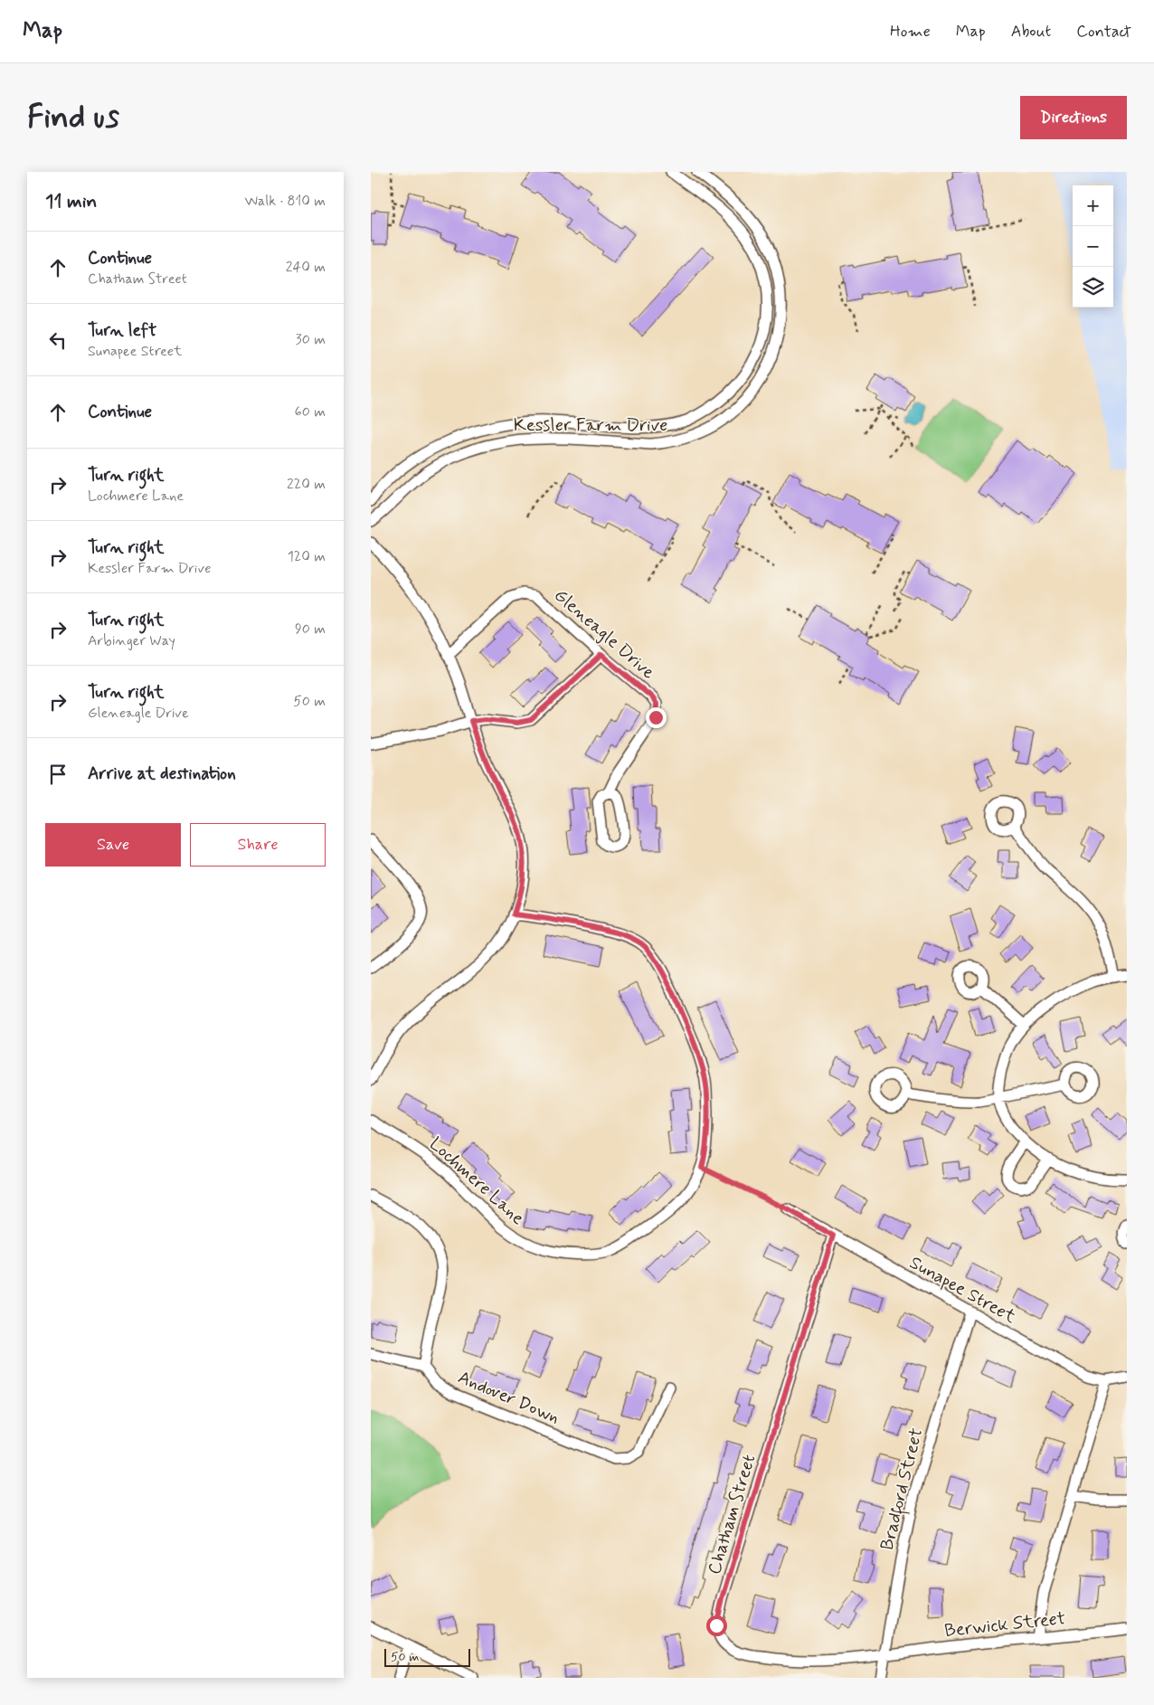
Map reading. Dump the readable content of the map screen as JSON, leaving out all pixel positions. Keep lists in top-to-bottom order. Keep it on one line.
{"streets":{"street":["Kessler Farm Drive","Gleneagle Drive","Lochmere Lane","Sunapee Street","Andover Down","Bradford Street","Chatham Street","Berwick Street"]},"crossings":[["Sunapee Street","Bradford Street"],["Sunapee Street","Chatham Street"],["Bradford Street","Chatham Street"],["Bradford Street","Berwick Street"],["Chatham Street","Berwick Street"]],"scale_bar":"50 m","page":{"header":"Map","nav":["Home","Map","About","Contact"],"buttons":["Directions",["Save","Share"]],"title":"Find us","heading":["11 min","Walk · 810 m"],"map_buttons":["+","−"],"list":[["Continue","Chatham Street","240 m"],["Turn left","Sunapee Street","30 m"],["Continue","60 m"],["Turn right","Lochmere Lane","220 m"],["Turn right","Kessler Farm Drive","120 m"],["Turn right","Arbinger Way","90 m"],["Turn right","Gleneagle Drive","50 m"],"Arrive at destination"],"scale":"50 m"}}
